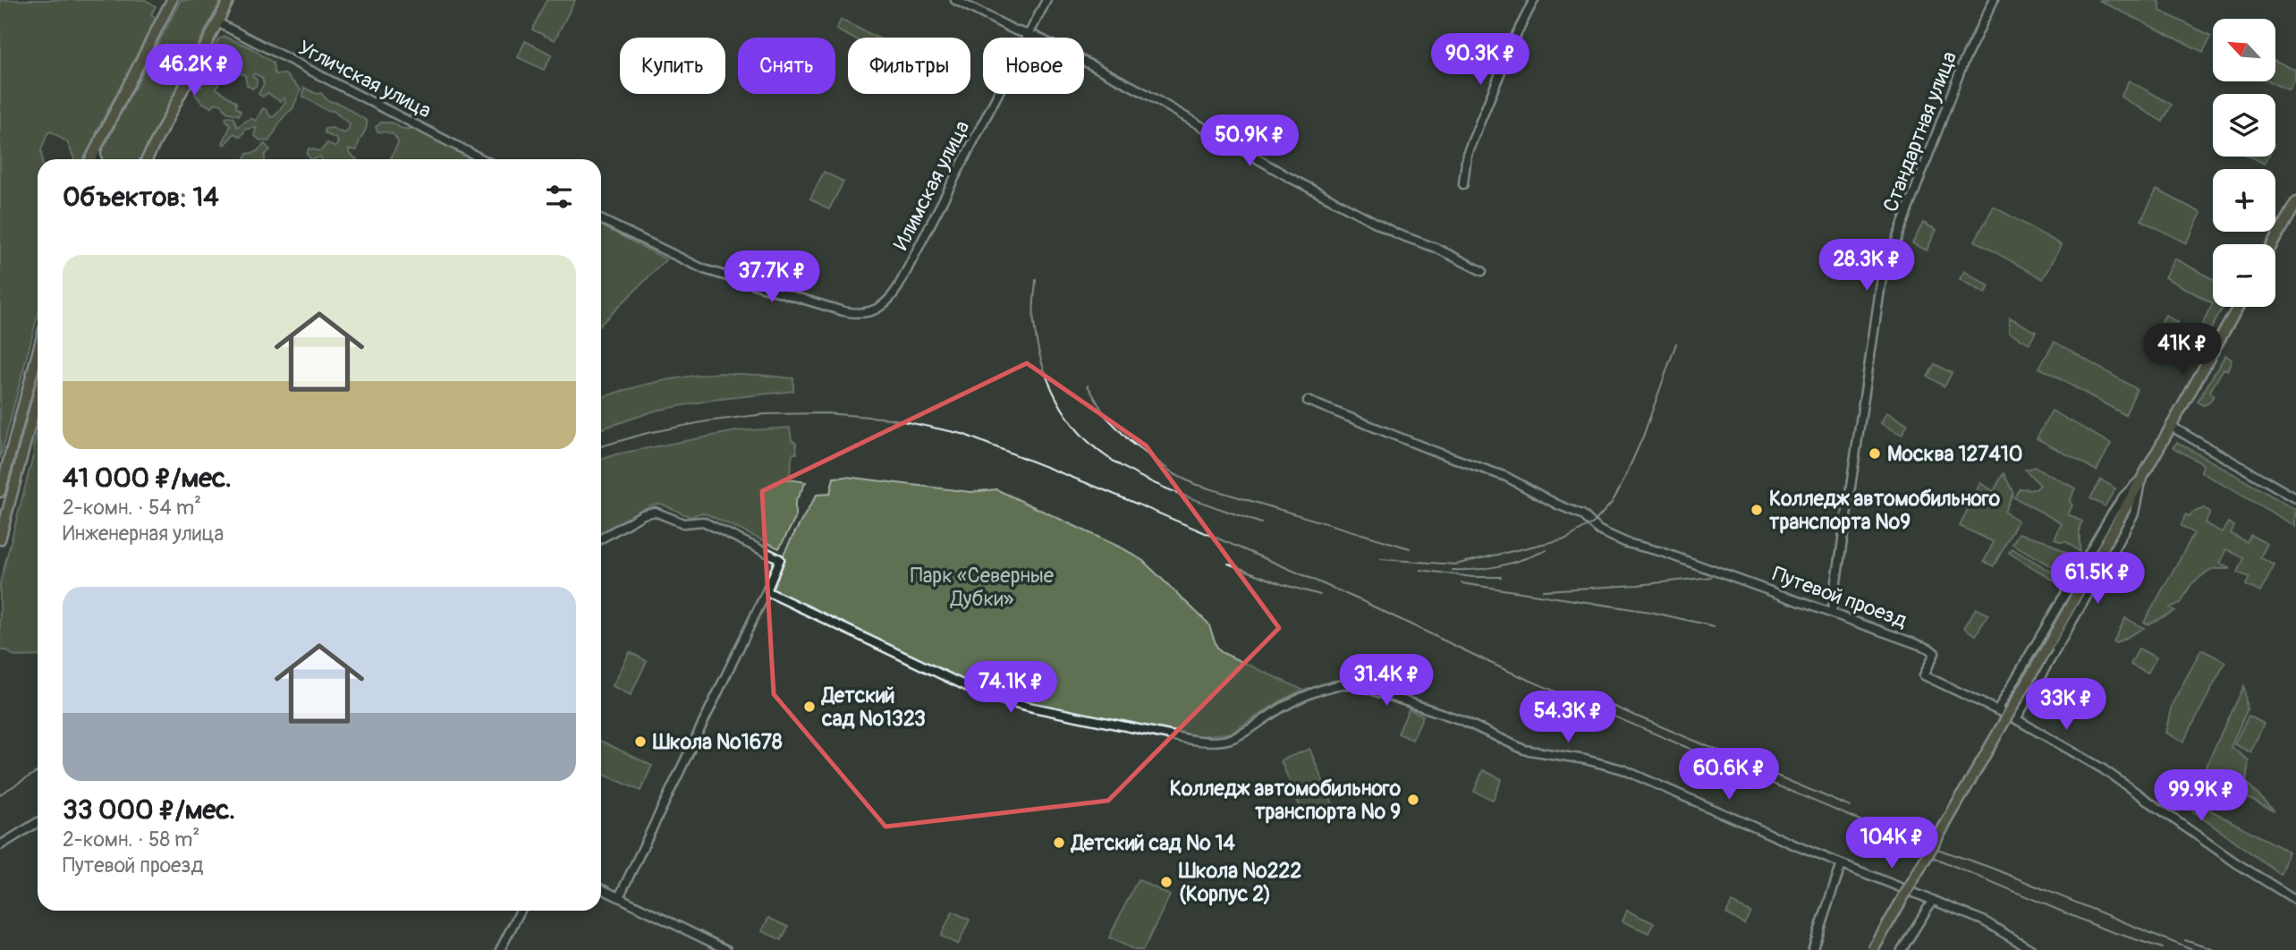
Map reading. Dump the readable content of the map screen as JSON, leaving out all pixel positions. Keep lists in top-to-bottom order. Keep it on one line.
{"streets":{"street":["Угличская улица","Стандартная улица","Илимская улица","Путевой проезд"]},"crossings":[["Стандартная улица","Путевой проезд"]],"parks":["Парк «Северные Дубки»"],"places":["Москва 127410","Колледж автомобильного транспорта №9","Детский сад №1323","Школа №1678","Колледж автомобильного транспорта № 9","Детский сад № 14","Школа №222 (Корпус 2)"],"north":"top left","page":{"map_buttons":["+","−"],"price":["90.3K ₽","46.2K ₽","50.9K ₽","28.3K ₽","37.7K ₽","41K ₽","61.5K ₽","31.4K ₽","74.1K ₽","33K ₽","54.3K ₽","60.6K ₽","99.9K ₽","104K ₽"],"chip":["Купить","Снять","Фильтры","Новое"],"heading":"Объектов: 14","list":[{"name":"41 000 ₽/мес.","note":"2-комн. · 54 m² · Инженерная улица"},{"name":"33 000 ₽/мес.","note":"2-комн. · 58 m² · Путевой проезд"}]}}
